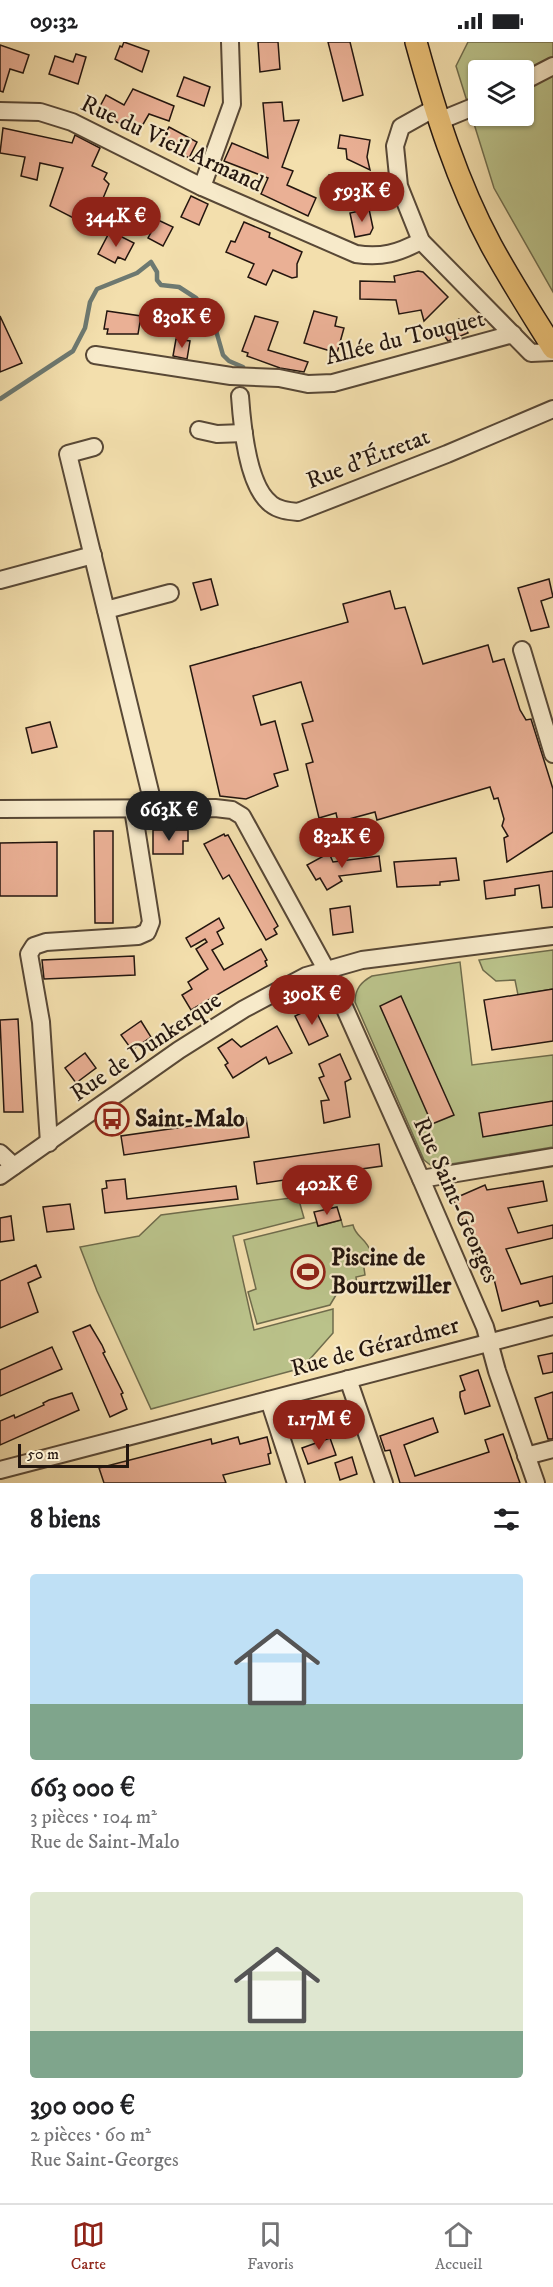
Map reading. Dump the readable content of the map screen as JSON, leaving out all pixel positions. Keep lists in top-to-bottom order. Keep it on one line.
{"streets":{"street":["Rue du Vieil Armand","Allée du Touquet","Rue d'Étretat","Rue de Dunkerque","Rue Saint-Georges","Rue de Gérardmer"]},"crossings":[["Rue de Dunkerque","Rue Saint-Georges"],["Rue Saint-Georges","Rue de Gérardmer"]],"places":{"bus stop":["Saint-Malo"],"sports":["Piscine de Bourtzwiller"]},"scale_bar":"50 m","page":{"status":"09:32","price":["593K €","344K €","830K €","663K €","832K €","390K €","402K €","1.17M €"],"scale":"50 m","heading":"8 biens","list":[{"name":"663 000 €","note":"3 pièces · 104 m² · Rue de Saint-Malo"},{"name":"390 000 €","note":"2 pièces · 60 m² · Rue Saint-Georges"}],"tabs":["Carte","Favoris","Accueil"]}}
